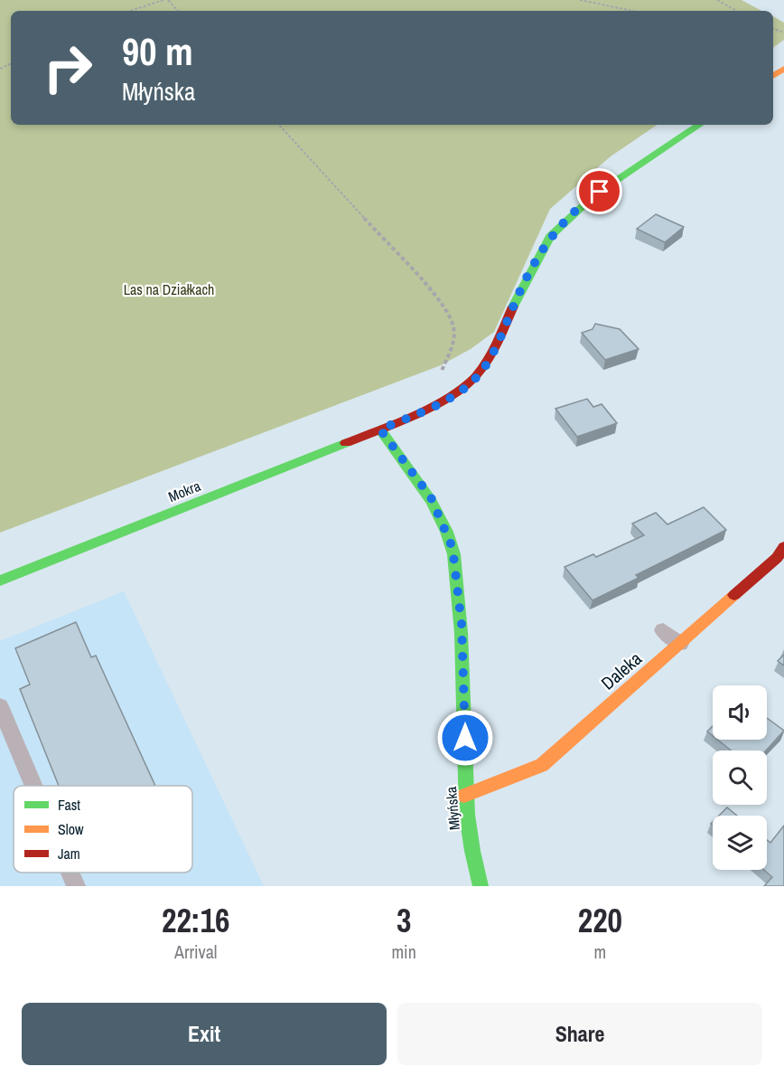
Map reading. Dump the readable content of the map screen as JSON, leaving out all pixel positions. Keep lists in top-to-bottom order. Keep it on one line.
{"streets":{"street":["Mokra","Daleka","Młyńska"]},"crossings":[["Mokra","Młyńska"],["Daleka","Młyńska"]],"parks":["Las na Działkach"],"legend":["Fast","Slow","Jam"],"page":{"turn":["90 m","Młyńska"],"eta":["22:16","Arrival","3","min","220","m"],"buttons":["Exit","Share"]}}
